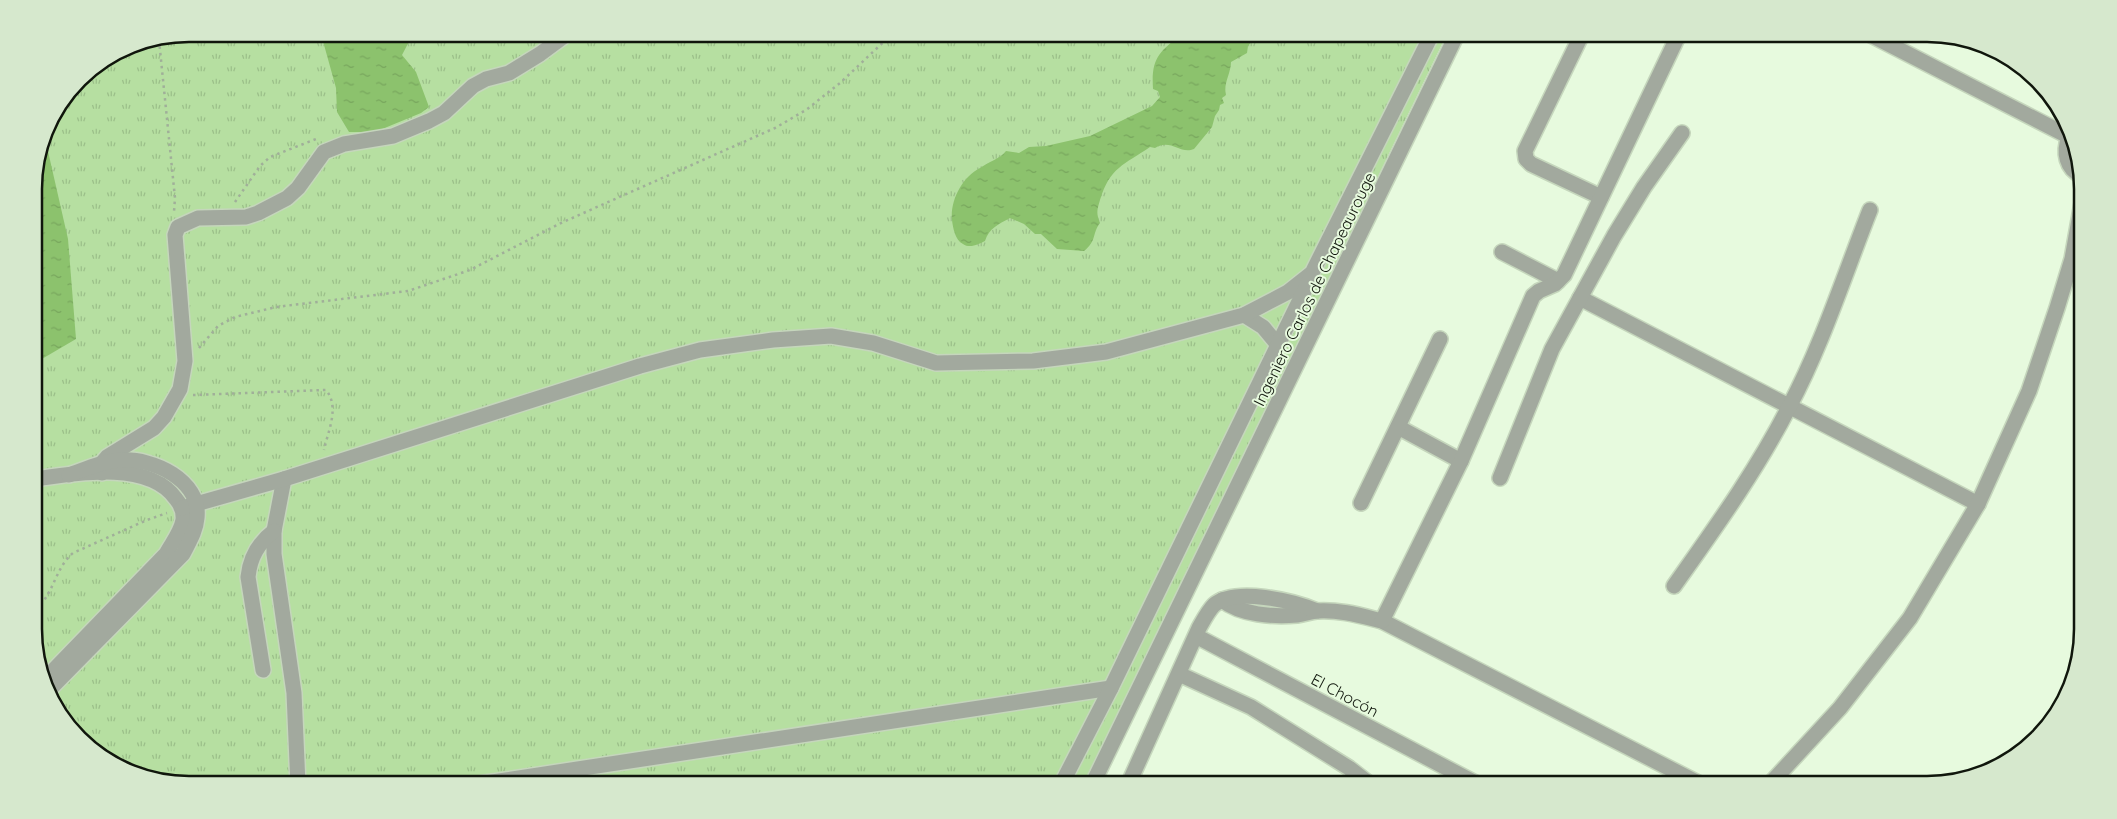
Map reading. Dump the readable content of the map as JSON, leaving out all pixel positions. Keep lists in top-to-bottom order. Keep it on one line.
{"streets":{"street":["Ingeniero Carlos de Chapeaurouge","El Chocón"]}}
